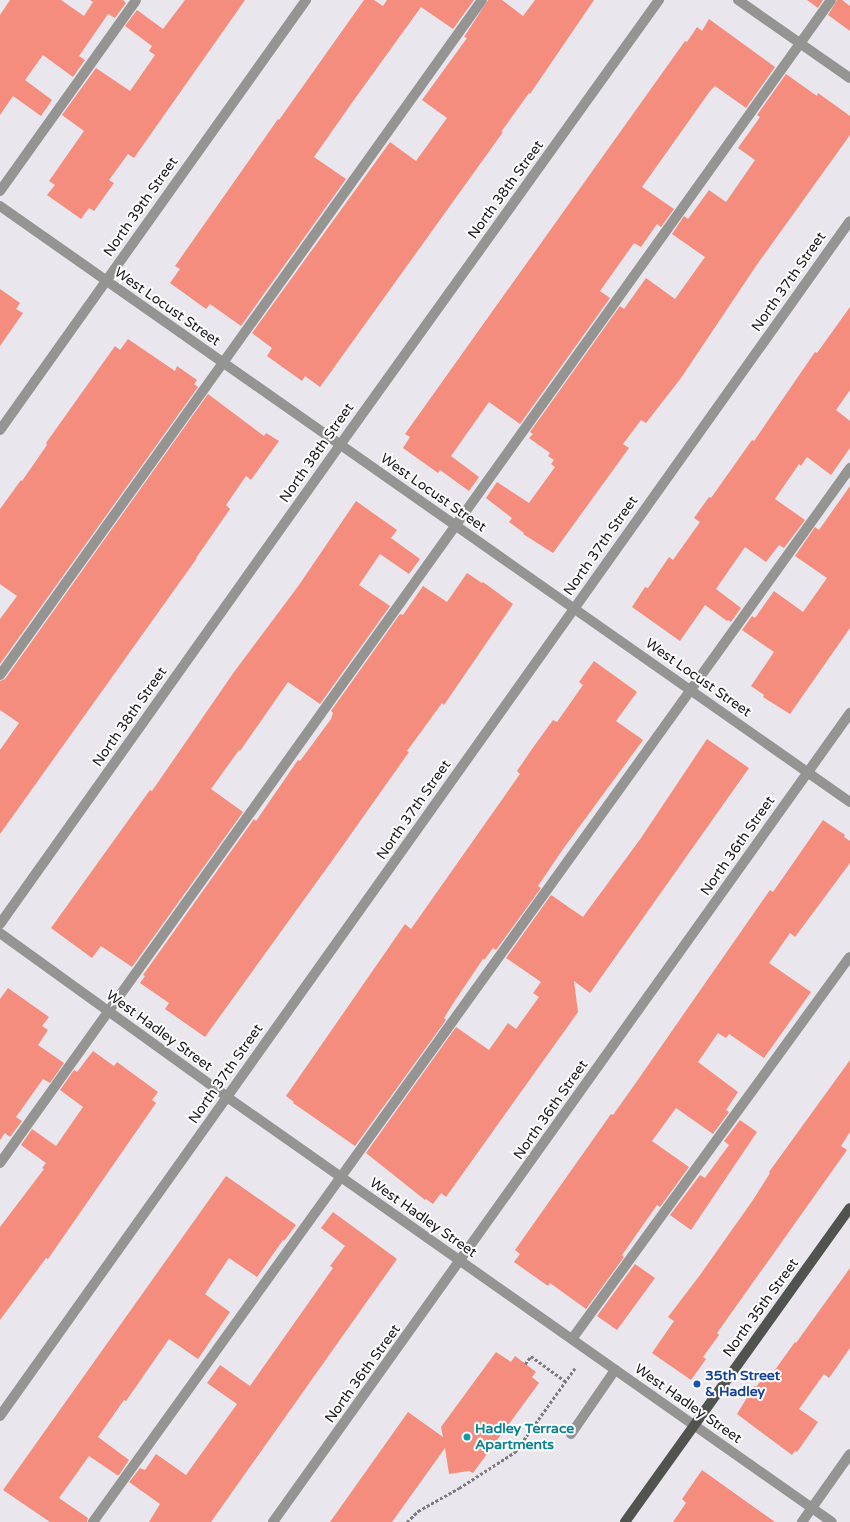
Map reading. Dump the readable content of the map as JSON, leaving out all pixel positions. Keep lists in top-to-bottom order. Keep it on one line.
{"streets":{"main road":["North 35th Street"],"street":["North 38th Street","North 39th Street","North 37th Street","West Locust Street","North 36th Street","West Hadley Street"]},"crossings":[["North 38th Street","West Locust Street"],["North 39th Street","West Locust Street"],["North 37th Street","West Locust Street"],["North 37th Street","West Hadley Street"],["West Locust Street","North 36th Street"],["North 36th Street","West Hadley Street"],["West Hadley Street","North 35th Street"]],"places":["35th Street & Hadley","Hadley Terrace Apartments"]}
